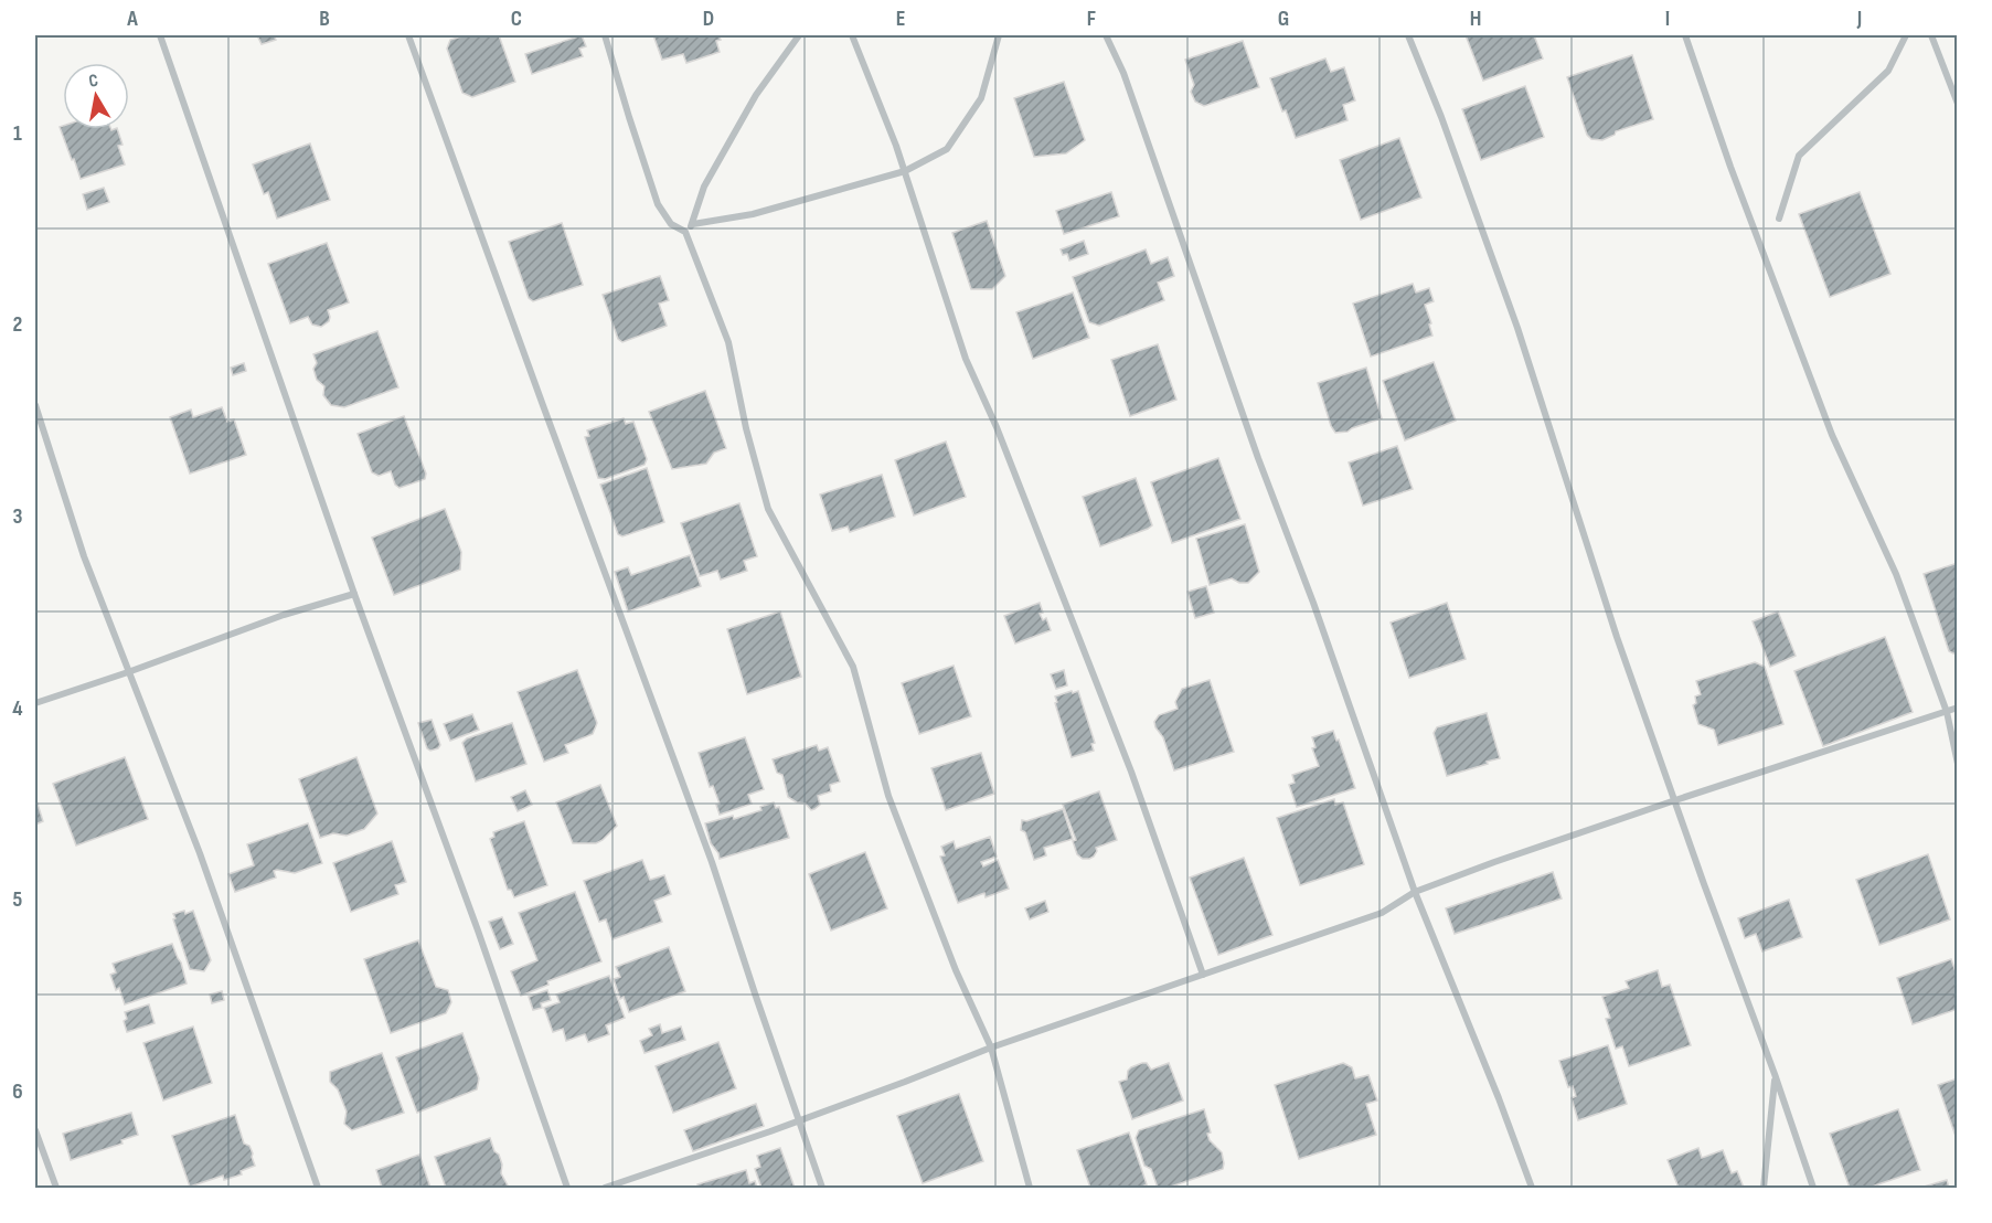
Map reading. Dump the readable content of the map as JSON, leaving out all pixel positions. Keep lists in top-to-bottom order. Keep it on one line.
{"north":"top","grid":{"columns":["A","B","C","D","E","F","G","H","I","J"],"rows":["1","2","3","4","5","6"]}}
